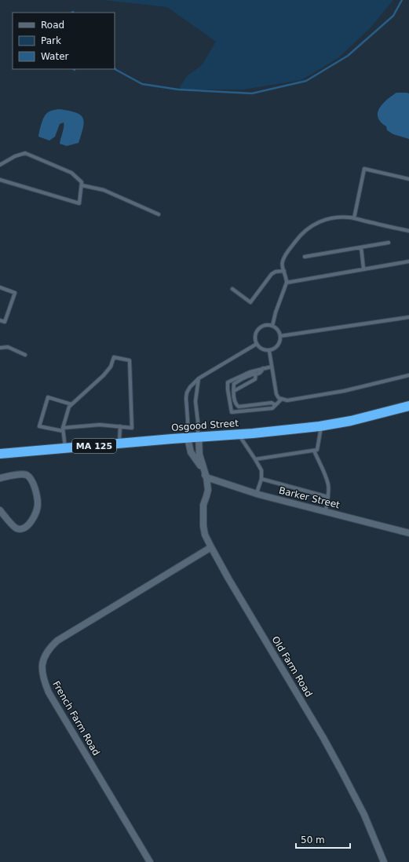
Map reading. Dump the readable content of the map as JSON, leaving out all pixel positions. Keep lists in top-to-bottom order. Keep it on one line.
{"streets":{"highway":["Osgood Street","MA 125"],"street":["Barker Street","Old Farm Road","French Farm Road"]},"crossings":[["Barker Street","Old Farm Road"],["Old Farm Road","French Farm Road"]],"legend":["Road","Park","Water"],"scale_bar":"50 m"}
